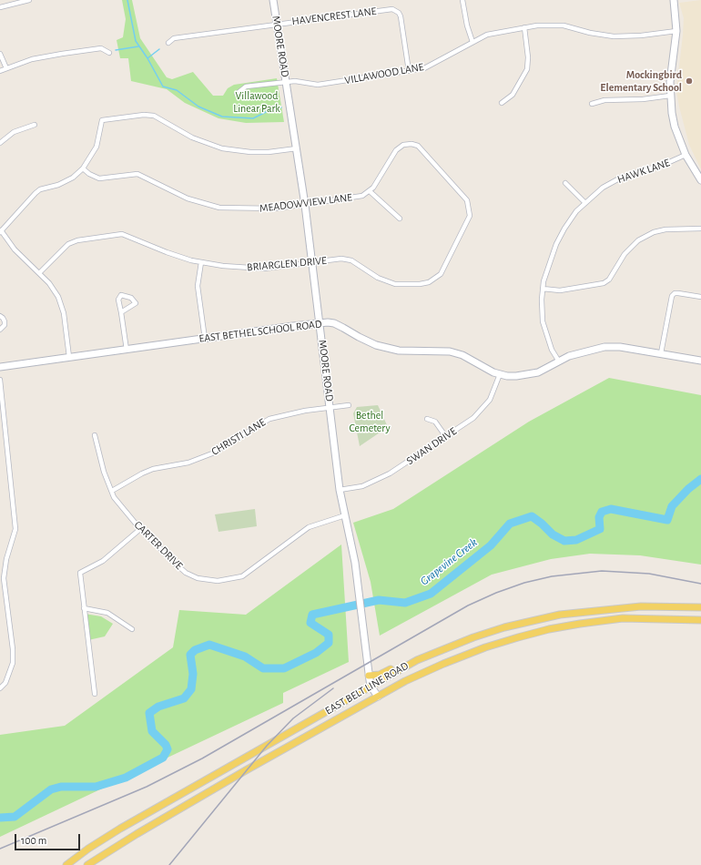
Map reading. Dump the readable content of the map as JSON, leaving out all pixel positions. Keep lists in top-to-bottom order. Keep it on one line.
{"streets":{"main road":["EAST BELT LINE ROAD"],"street":["HAVENCREST LANE","MOORE ROAD","VILLAWOOD LANE","HAWK LANE","MEADOWVIEW LANE","BRIARGLEN DRIVE","EAST BETHEL SCHOOL ROAD","CHRISTI LANE","SWAN DRIVE","CARTER DRIVE"]},"crossings":[["HAVENCREST LANE","MOORE ROAD"],["HAVENCREST LANE","VILLAWOOD LANE"],["MOORE ROAD","VILLAWOOD LANE"],["MOORE ROAD","MEADOWVIEW LANE"],["MOORE ROAD","BRIARGLEN DRIVE"],["MOORE ROAD","EAST BETHEL SCHOOL ROAD"],["MOORE ROAD","CHRISTI LANE"],["MOORE ROAD","SWAN DRIVE"],["MOORE ROAD","CARTER DRIVE"],["MOORE ROAD","EAST BELT LINE ROAD"],["HAWK LANE","EAST BETHEL SCHOOL ROAD"],["MEADOWVIEW LANE","BRIARGLEN DRIVE"],["EAST BETHEL SCHOOL ROAD","SWAN DRIVE"],["CHRISTI LANE","CARTER DRIVE"]],"water":["Grapevine Creek"],"parks":["Villawood Linear Park","Bethel Cemetery"],"places":["Mockingbird Elementary School"],"scale_bar":"100 m"}
